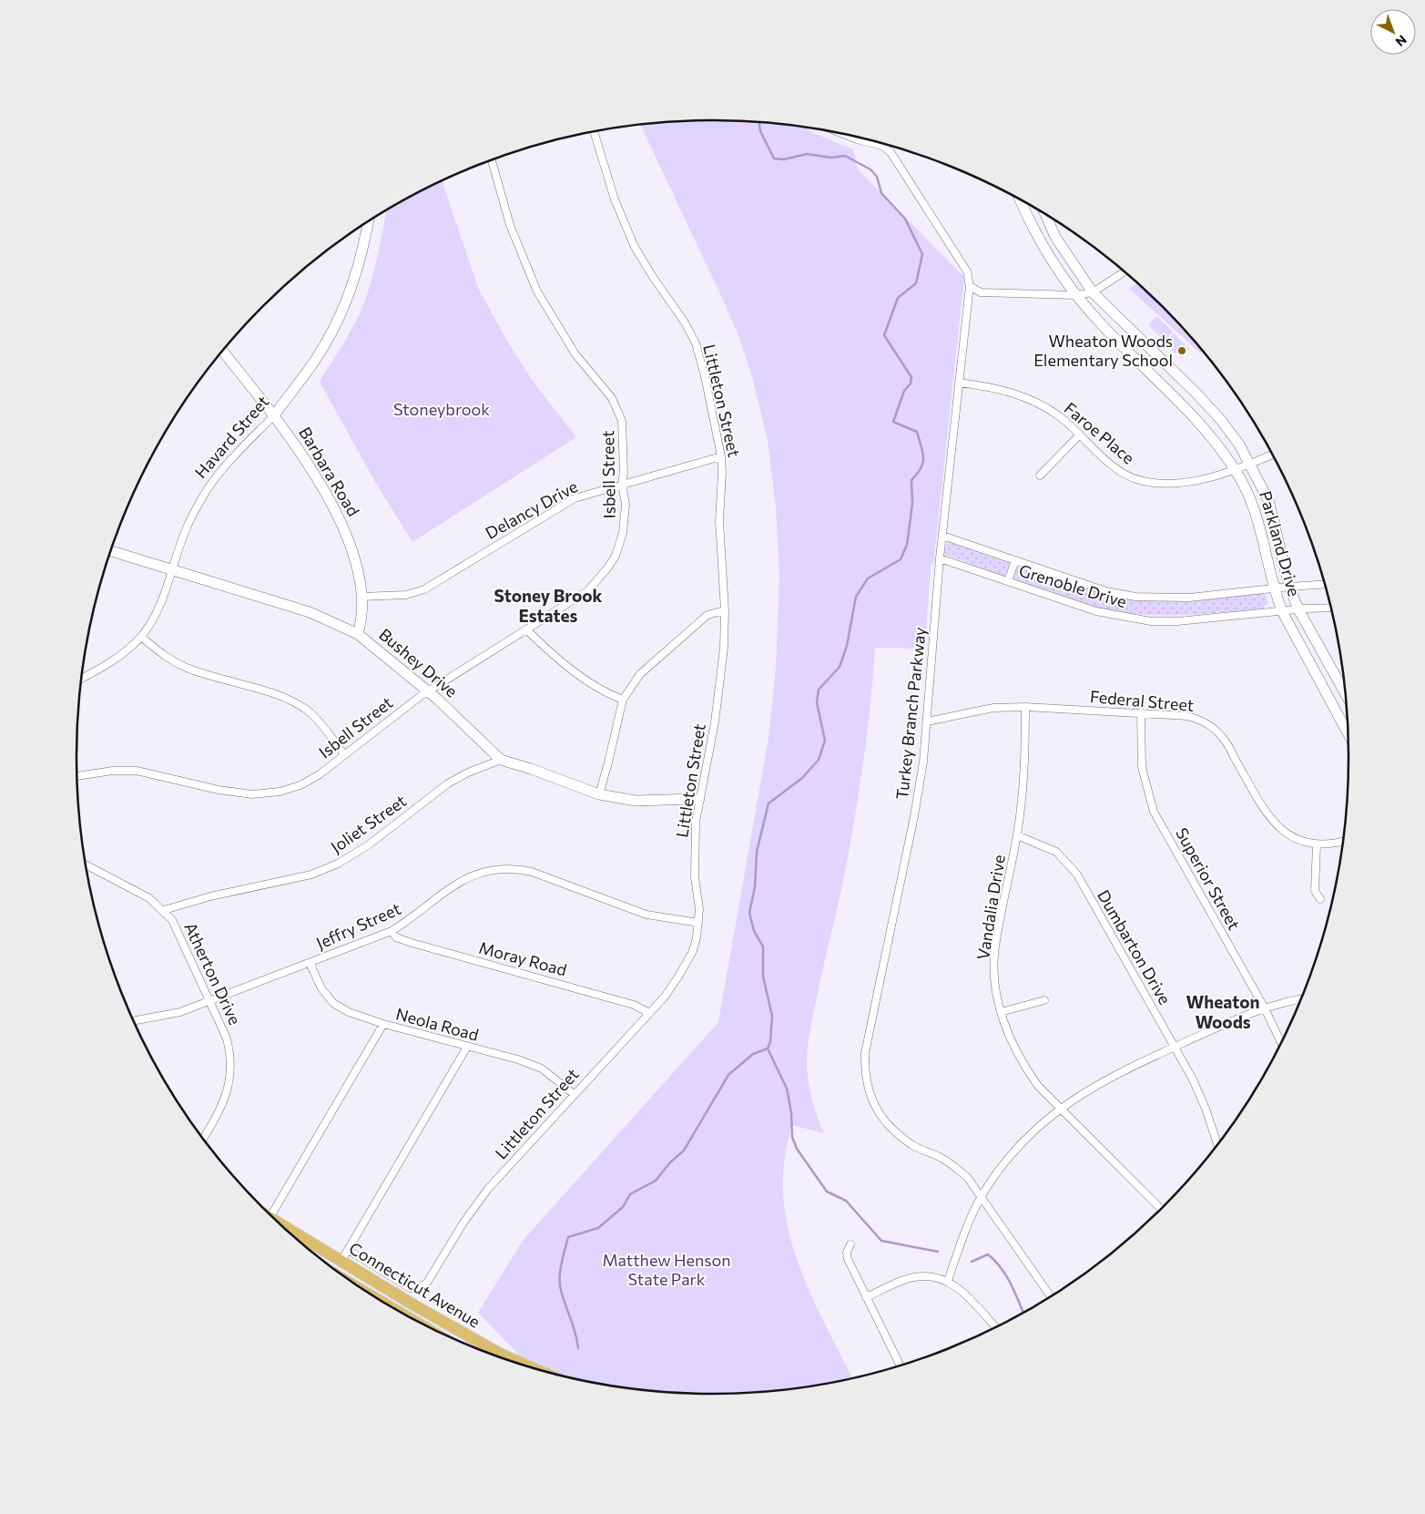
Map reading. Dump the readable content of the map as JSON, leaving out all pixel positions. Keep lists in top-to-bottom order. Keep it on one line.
{"streets":{"main road":["Connecticut Avenue"],"street":["Littleton Street","Faroe Place","Havard Street","Barbara Road","Isbell Street","Delancy Drive","Parkland Drive","Grenoble Drive","Bushey Drive","Federal Street","Turkey Branch Parkway","Joliet Street","Superior Street","Vandalia Drive","Jeffry Street","Dumbarton Drive","Moray Road","Atherton Drive","Neola Road"]},"crossings":[["Littleton Street","Delancy Drive"],["Littleton Street","Bushey Drive"],["Littleton Street","Jeffry Street"],["Littleton Street","Moray Road"],["Littleton Street","Neola Road"],["Littleton Street","Connecticut Avenue"],["Faroe Place","Parkland Drive"],["Faroe Place","Turkey Branch Parkway"],["Havard Street","Barbara Road"],["Havard Street","Bushey Drive"],["Barbara Road","Delancy Drive"],["Barbara Road","Bushey Drive"],["Isbell Street","Delancy Drive"],["Isbell Street","Bushey Drive"],["Parkland Drive","Grenoble Drive"],["Grenoble Drive","Turkey Branch Parkway"],["Bushey Drive","Joliet Street"],["Federal Street","Turkey Branch Parkway"],["Federal Street","Superior Street"],["Federal Street","Vandalia Drive"],["Joliet Street","Atherton Drive"],["Vandalia Drive","Dumbarton Drive"],["Jeffry Street","Moray Road"],["Jeffry Street","Atherton Drive"],["Jeffry Street","Neola Road"]],"districts":["Stoney Brook Estates","Wheaton Woods"],"parks":["Stoneybrook","Matthew Henson State Park"],"places":["Wheaton Woods Elementary School"],"north":"bottom right"}
